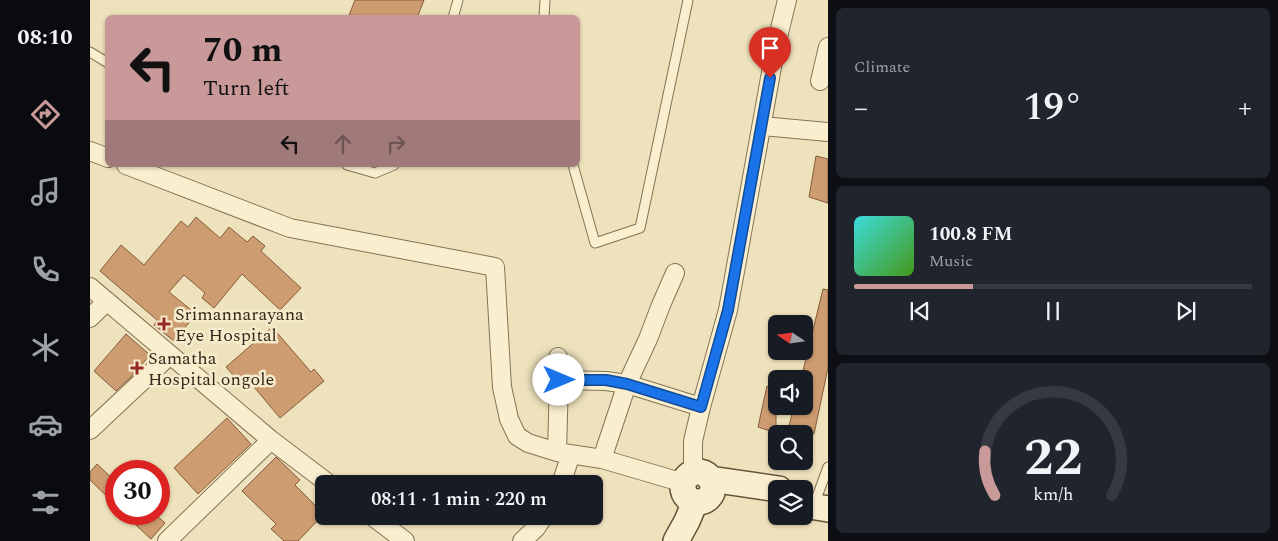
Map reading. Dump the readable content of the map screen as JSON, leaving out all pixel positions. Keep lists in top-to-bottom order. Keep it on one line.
{"places":{"health":["Srimannarayana Eye Hospital","Samatha Hospital ongole"]},"north":"left","page":{"tabs":"08:10","tile":"Climate","turn":["70 m","Turn left"],"heat":["−","19°","+"],"song":["100.8 FM","Music"],"limit":"30","trip":"08:11 · 1 min · 220 m","gauge":["22","km/h"]}}
